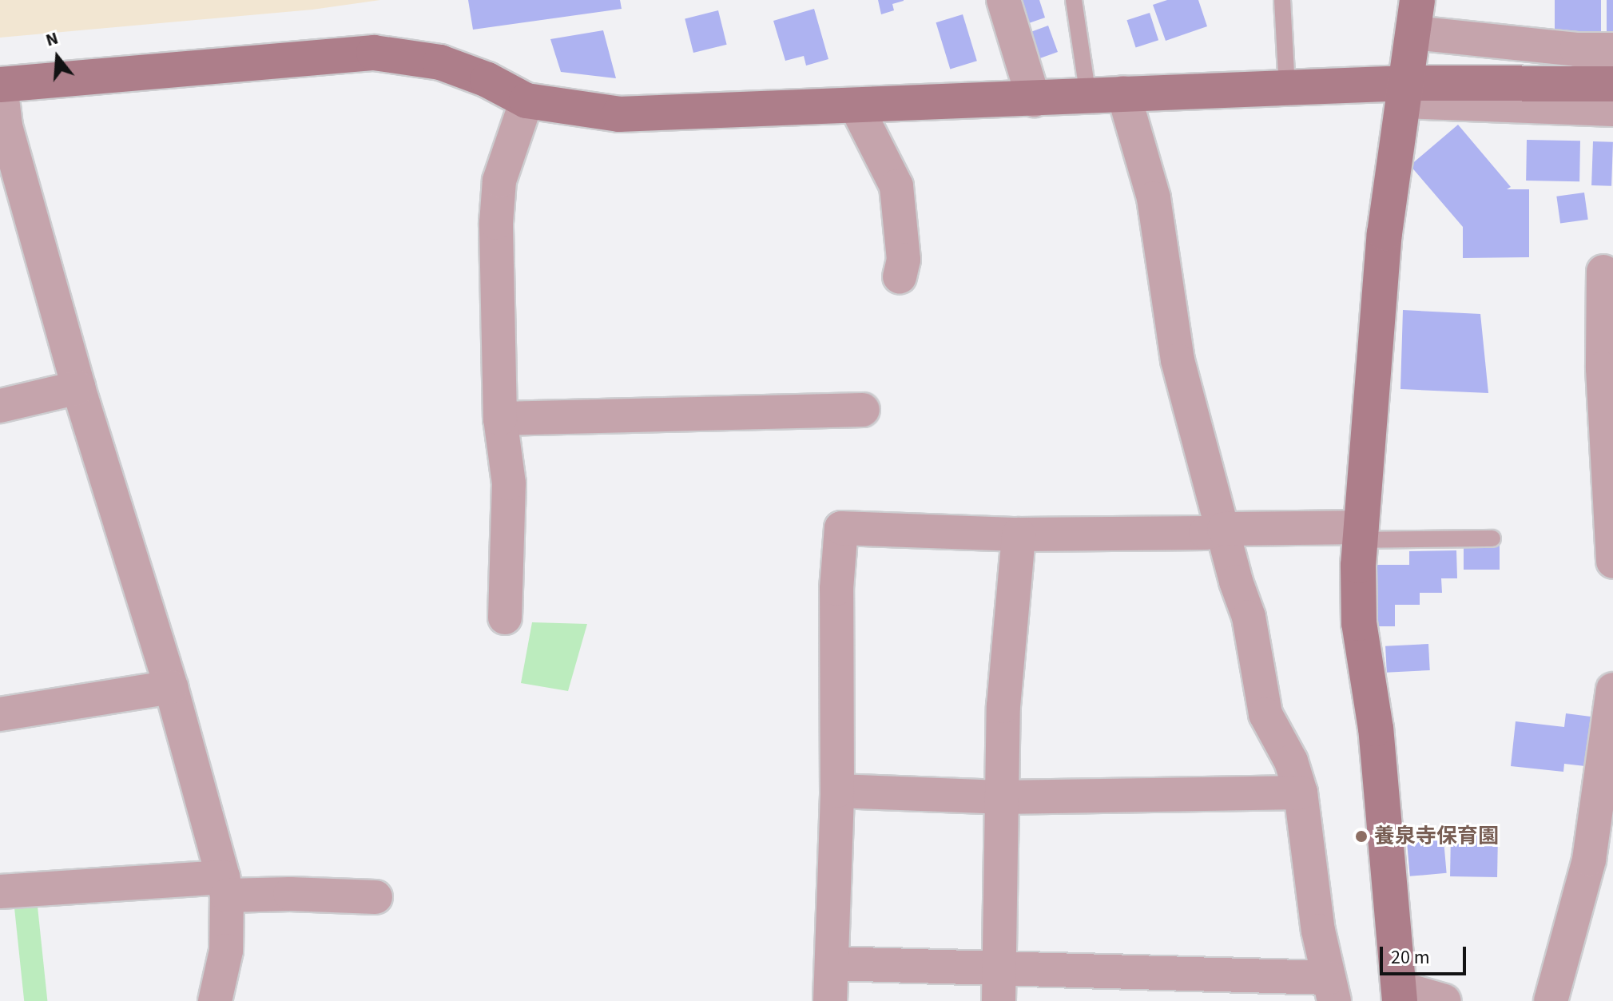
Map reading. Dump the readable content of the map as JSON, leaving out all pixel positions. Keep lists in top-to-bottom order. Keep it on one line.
{"places":["養泉寺保育園"],"scale_bar":"20 m","north":"top"}
